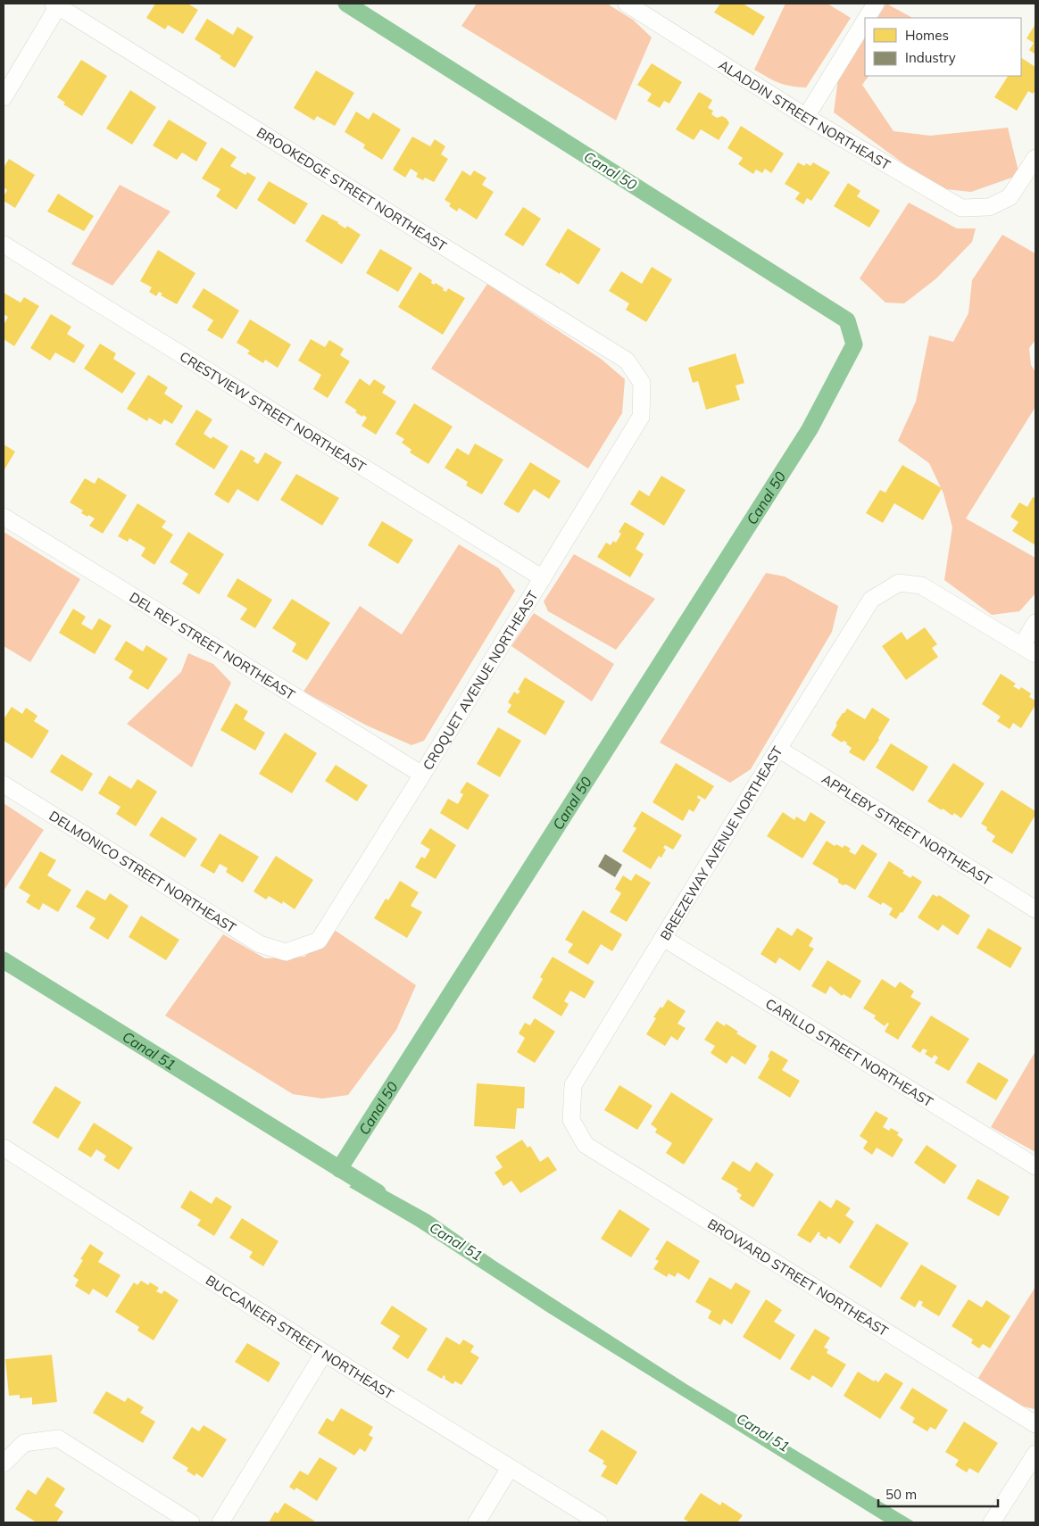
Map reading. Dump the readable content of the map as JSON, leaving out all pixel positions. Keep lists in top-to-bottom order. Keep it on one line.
{"streets":{"street":["ALADDIN STREET NORTHEAST","BROOKEDGE STREET NORTHEAST","CRESTVIEW STREET NORTHEAST","DEL REY STREET NORTHEAST","CROQUET AVENUE NORTHEAST","APPLEBY STREET NORTHEAST","BREEZEWAY AVENUE NORTHEAST","DELMONICO STREET NORTHEAST","CARILLO STREET NORTHEAST","BROWARD STREET NORTHEAST","BUCCANEER STREET NORTHEAST"]},"crossings":[["BROOKEDGE STREET NORTHEAST","CROQUET AVENUE NORTHEAST"],["CRESTVIEW STREET NORTHEAST","CROQUET AVENUE NORTHEAST"],["DEL REY STREET NORTHEAST","CROQUET AVENUE NORTHEAST"],["CROQUET AVENUE NORTHEAST","DELMONICO STREET NORTHEAST"],["APPLEBY STREET NORTHEAST","BREEZEWAY AVENUE NORTHEAST"],["BREEZEWAY AVENUE NORTHEAST","CARILLO STREET NORTHEAST"],["BREEZEWAY AVENUE NORTHEAST","BROWARD STREET NORTHEAST"]],"water":["Canal 50","Canal 51"],"legend":["Homes","Industry"],"scale_bar":"50 m"}
